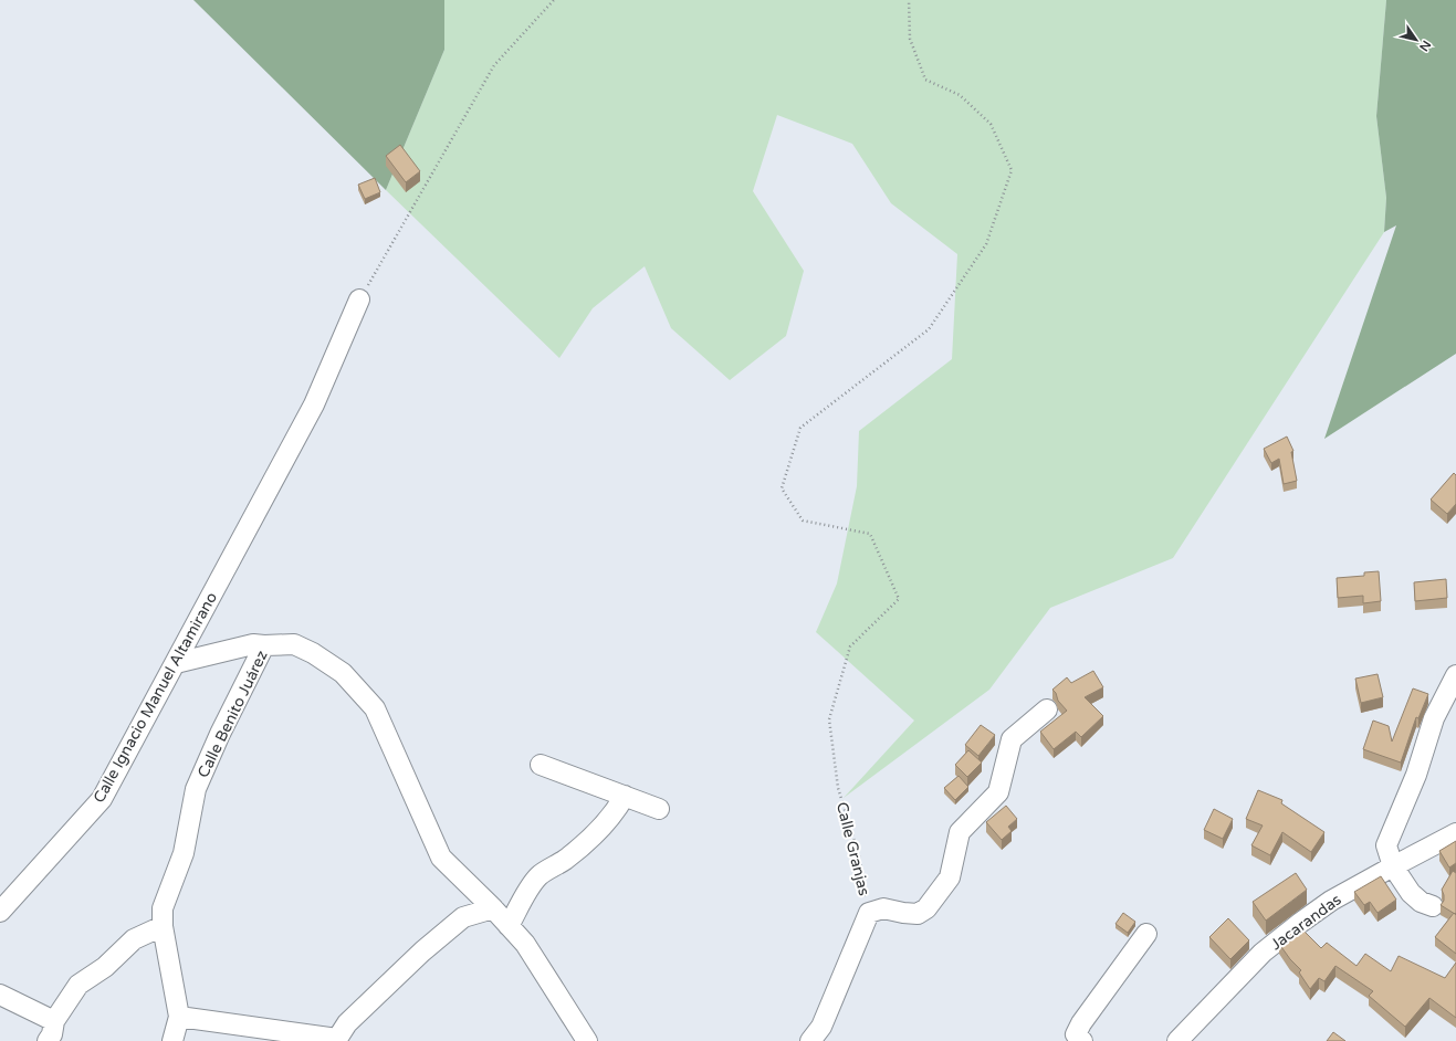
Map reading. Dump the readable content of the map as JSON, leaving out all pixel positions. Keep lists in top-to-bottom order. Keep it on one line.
{"streets":{"street":["Calle Ignacio Manuel Altamirano","Calle Benito Juárez","Calle Granjas","Jacarandas"]},"north":"bottom right"}
